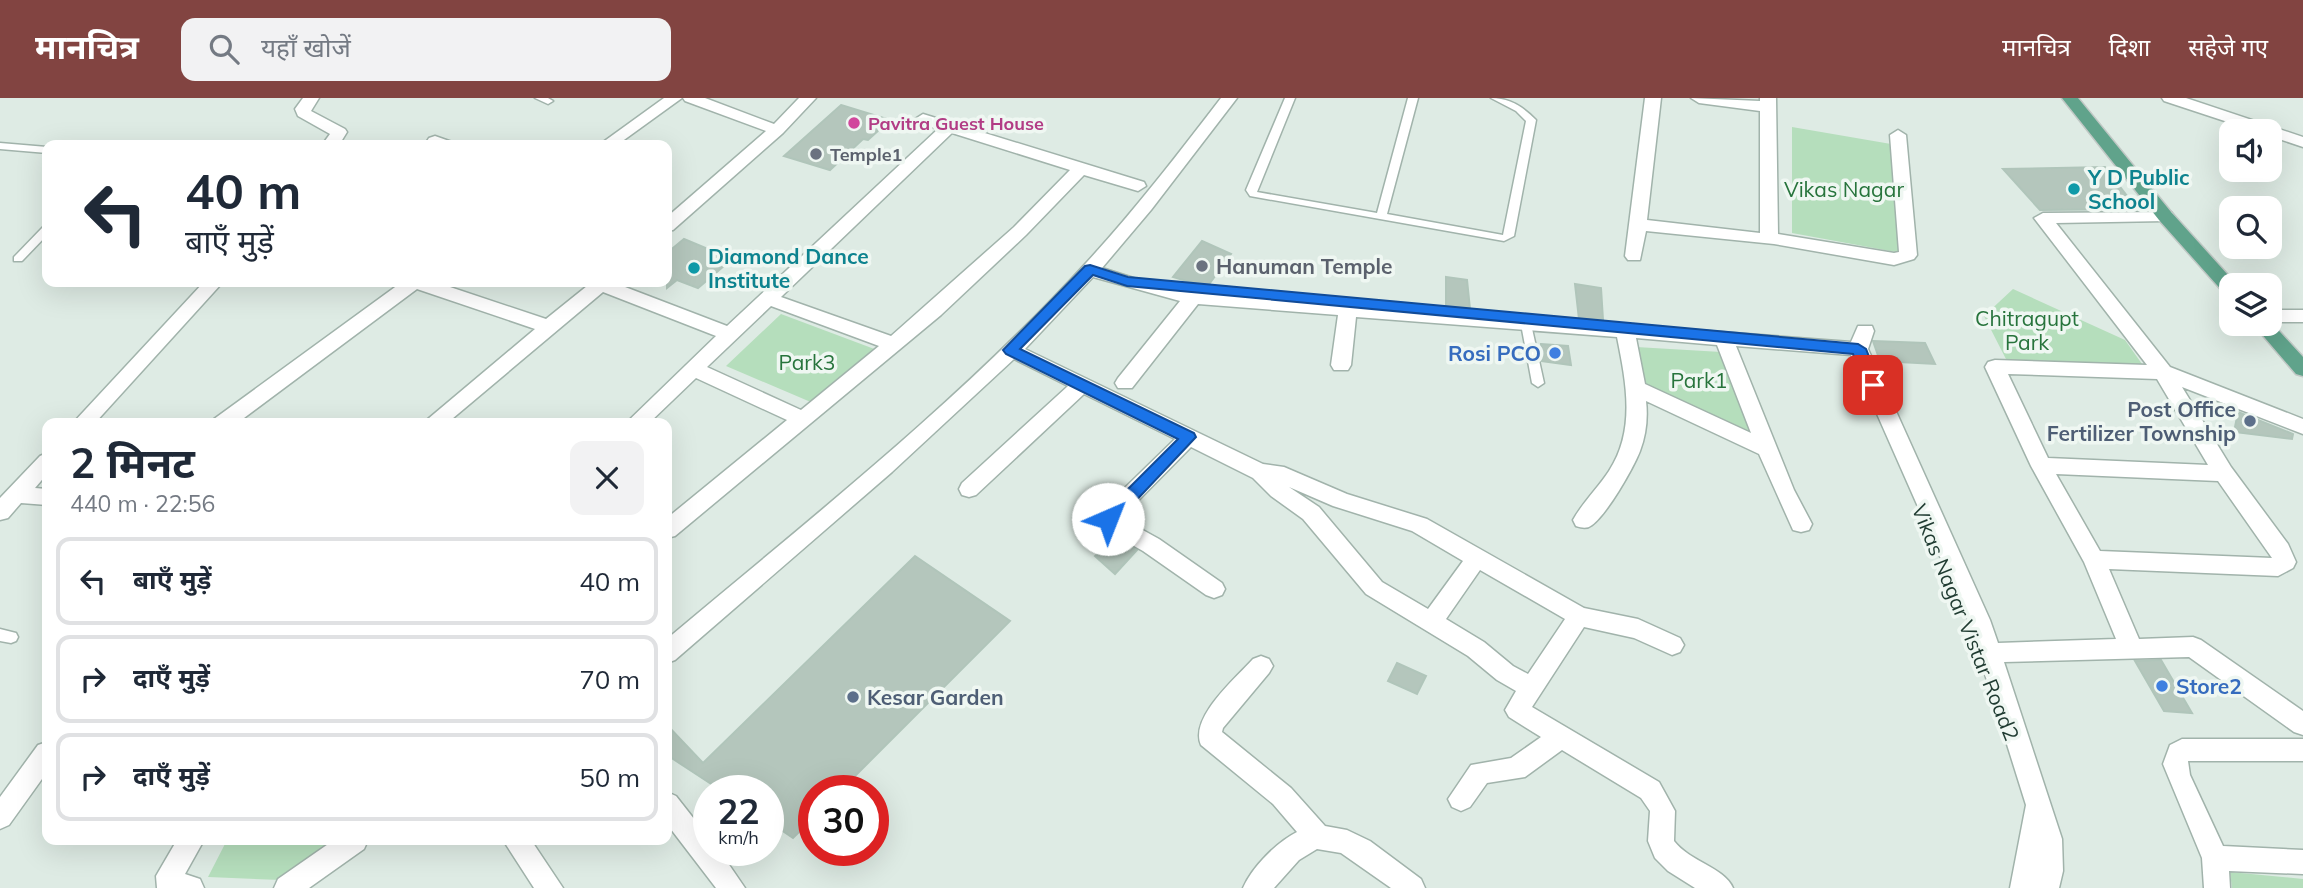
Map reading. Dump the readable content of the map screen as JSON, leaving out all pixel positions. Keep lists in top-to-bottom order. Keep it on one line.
{"streets":{"street":["Vikas Nagar Vistar Road2"]},"parks":["Vikas Nagar","Chitragupt Park","Park3","Park1"],"places":["Pavitra Guest House","Temple1","Y D Public School","Hanuman Temple","Diamond Dance Institute","Rosi PCO","Post Office Fertilizer Township","Store2","Kesar Garden"],"page":{"header":"मानचित्र","search":"यहाँ खोजें","nav":["मानचित्र","दिशा","सहेजे गए"],"turn":["40 m","बाएँ मुड़ें"],"heading":["2 मिनट","440 m · 22:56"],"list":[{"name":"बाएँ मुड़ें","value":"40 m"},{"name":"दाएँ मुड़ें","value":"70 m"},{"name":"दाएँ मुड़ें","value":"50 m"}],"speed":"22 km/h","limit":"30"}}
